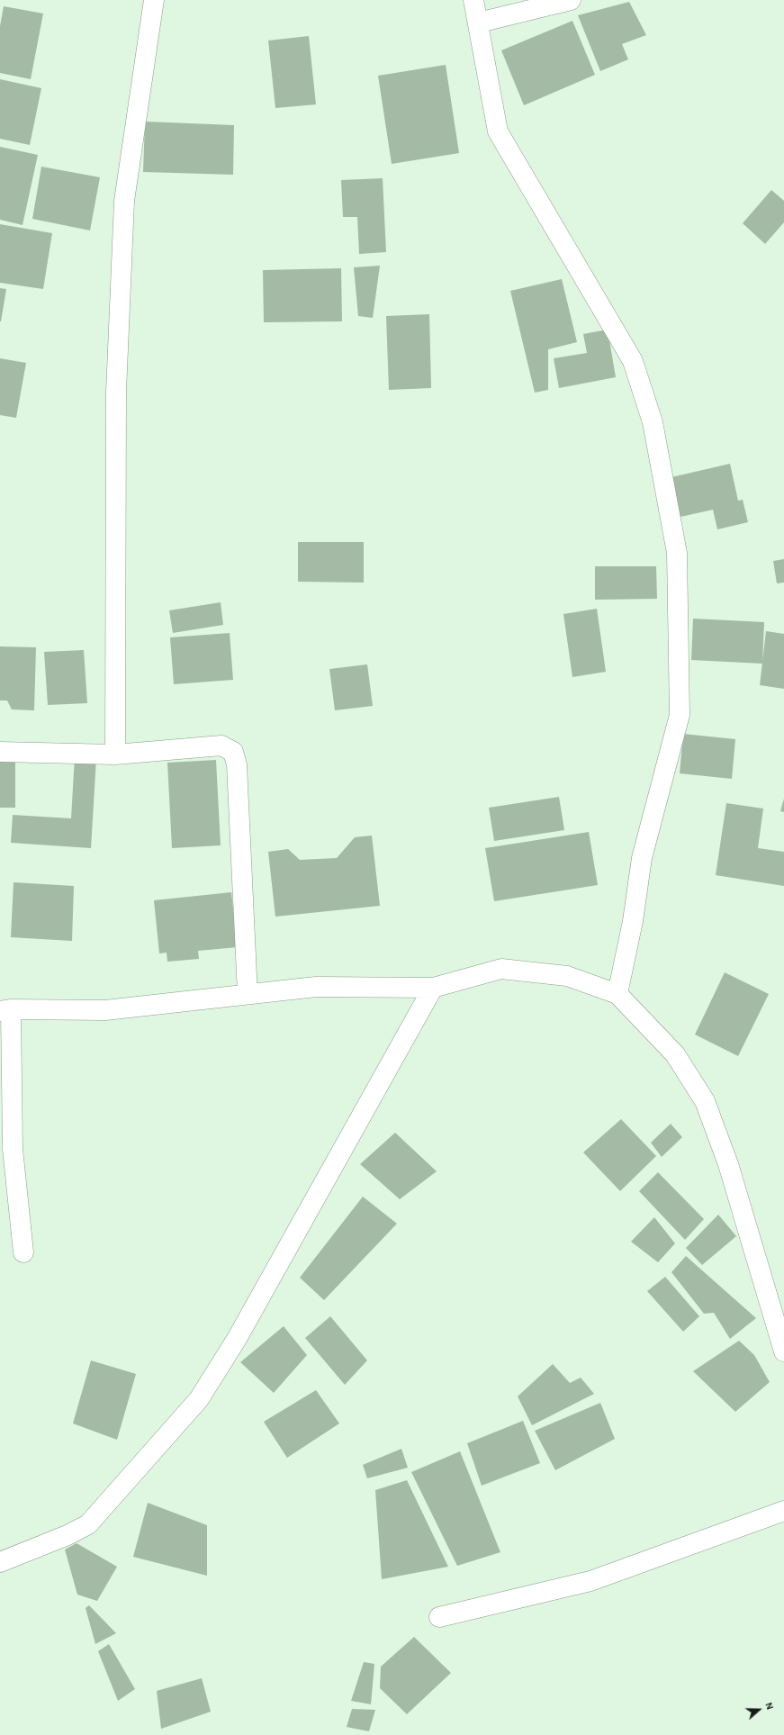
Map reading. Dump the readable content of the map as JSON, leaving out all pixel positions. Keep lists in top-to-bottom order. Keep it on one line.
{"north":"right"}
